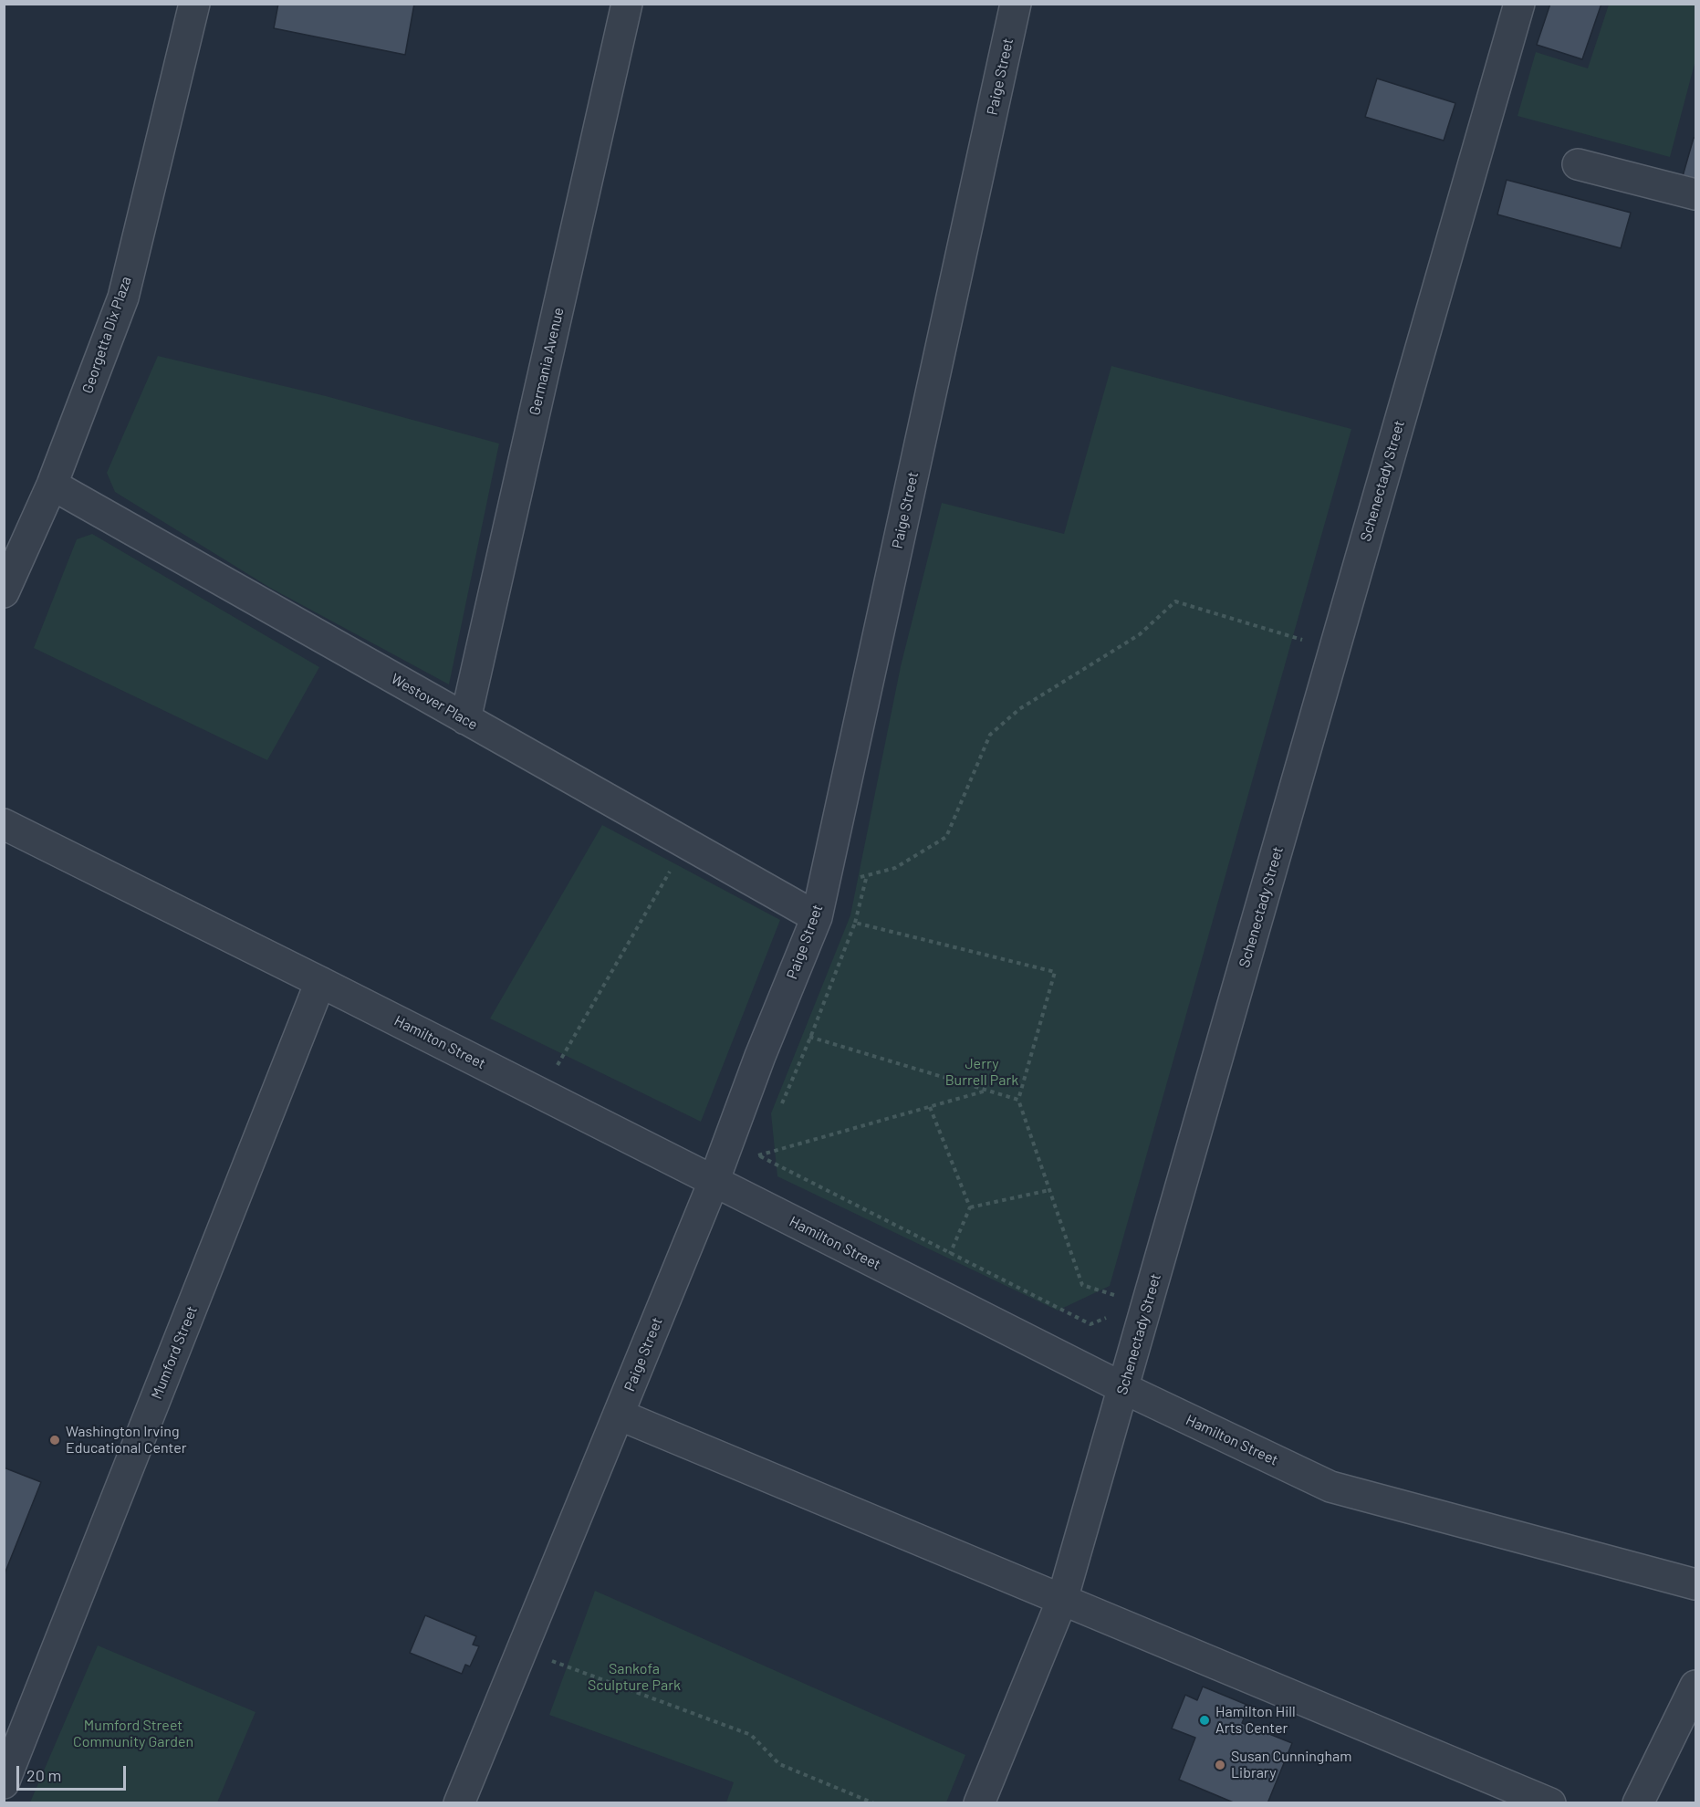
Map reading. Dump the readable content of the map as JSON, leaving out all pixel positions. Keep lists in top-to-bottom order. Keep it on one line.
{"streets":{"street":["Paige Street","Georgetta Dix Plaza","Germania Avenue","Schenectady Street","Westover Place","Hamilton Street","Mumford Street"]},"crossings":[["Paige Street","Westover Place"],["Paige Street","Hamilton Street"],["Georgetta Dix Plaza","Westover Place"],["Germania Avenue","Westover Place"],["Schenectady Street","Hamilton Street"],["Hamilton Street","Mumford Street"]],"parks":["Jerry Burrell Park","Sankofa Sculpture Park","Mumford Street Community Garden"],"places":["Washington Irving Educational Center","Hamilton Hill Arts Center","Susan Cunningham Library"],"scale_bar":"20 m"}
